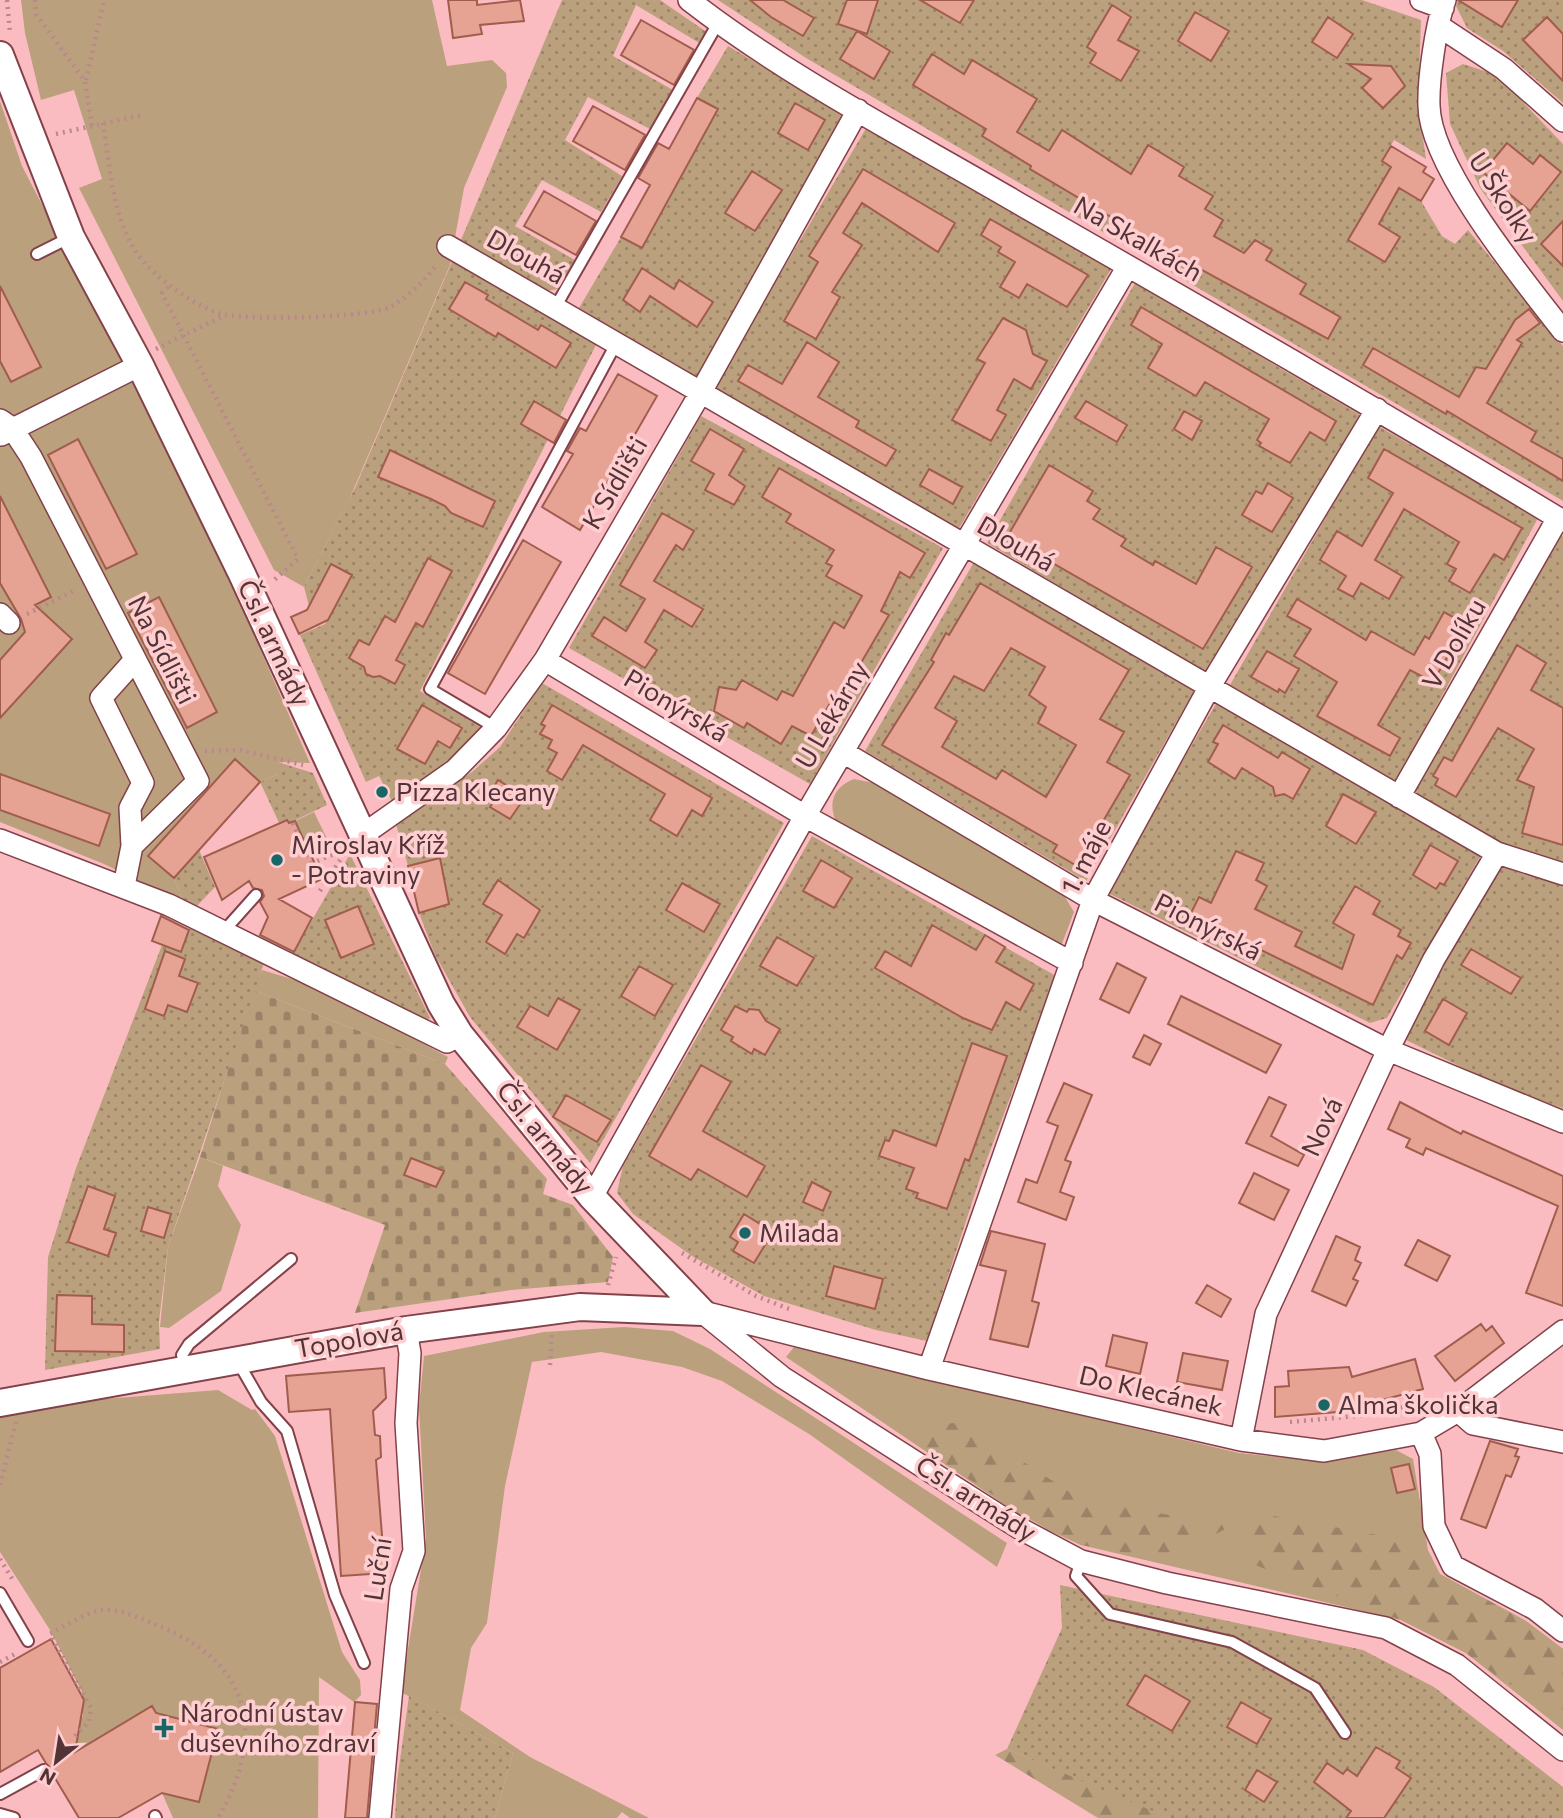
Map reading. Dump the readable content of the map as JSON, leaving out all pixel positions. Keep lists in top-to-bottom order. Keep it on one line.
{"streets":{"street":["U Školky","Na Skalkách","Dlouhá","K Sídlišti","Čsl. armády","V Dolíku","Na Sídlišti","Pionýrská","U Lékárny","1. máje","Nová","Topolová","Do Klecánek","Luční"]},"crossings":[["Na Skalkách","K Sídlišti"],["Na Skalkách","V Dolíku"],["Na Skalkách","U Lékárny"],["Na Skalkách","1. máje"],["Dlouhá","K Sídlišti"],["Dlouhá","V Dolíku"],["Dlouhá","U Lékárny"],["Dlouhá","1. máje"],["Dlouhá","Nová"],["K Sídlišti","Čsl. armády"],["K Sídlišti","Pionýrská"],["Čsl. armády","Na Sídlišti"],["Čsl. armády","U Lékárny"],["Čsl. armády","Topolová"],["Čsl. armády","Do Klecánek"],["Pionýrská","U Lékárny"],["Pionýrská","1. máje"],["Pionýrská","Nová"],["1. máje","Do Klecánek"],["Nová","Do Klecánek"],["Topolová","Do Klecánek"],["Topolová","Luční"]],"places":{"other":["Pizza Klecany","Miroslav Kříž - Potraviny","Milada","Alma školička"],"health":["Národní ústav duševního zdraví"]},"north":"bottom left"}
